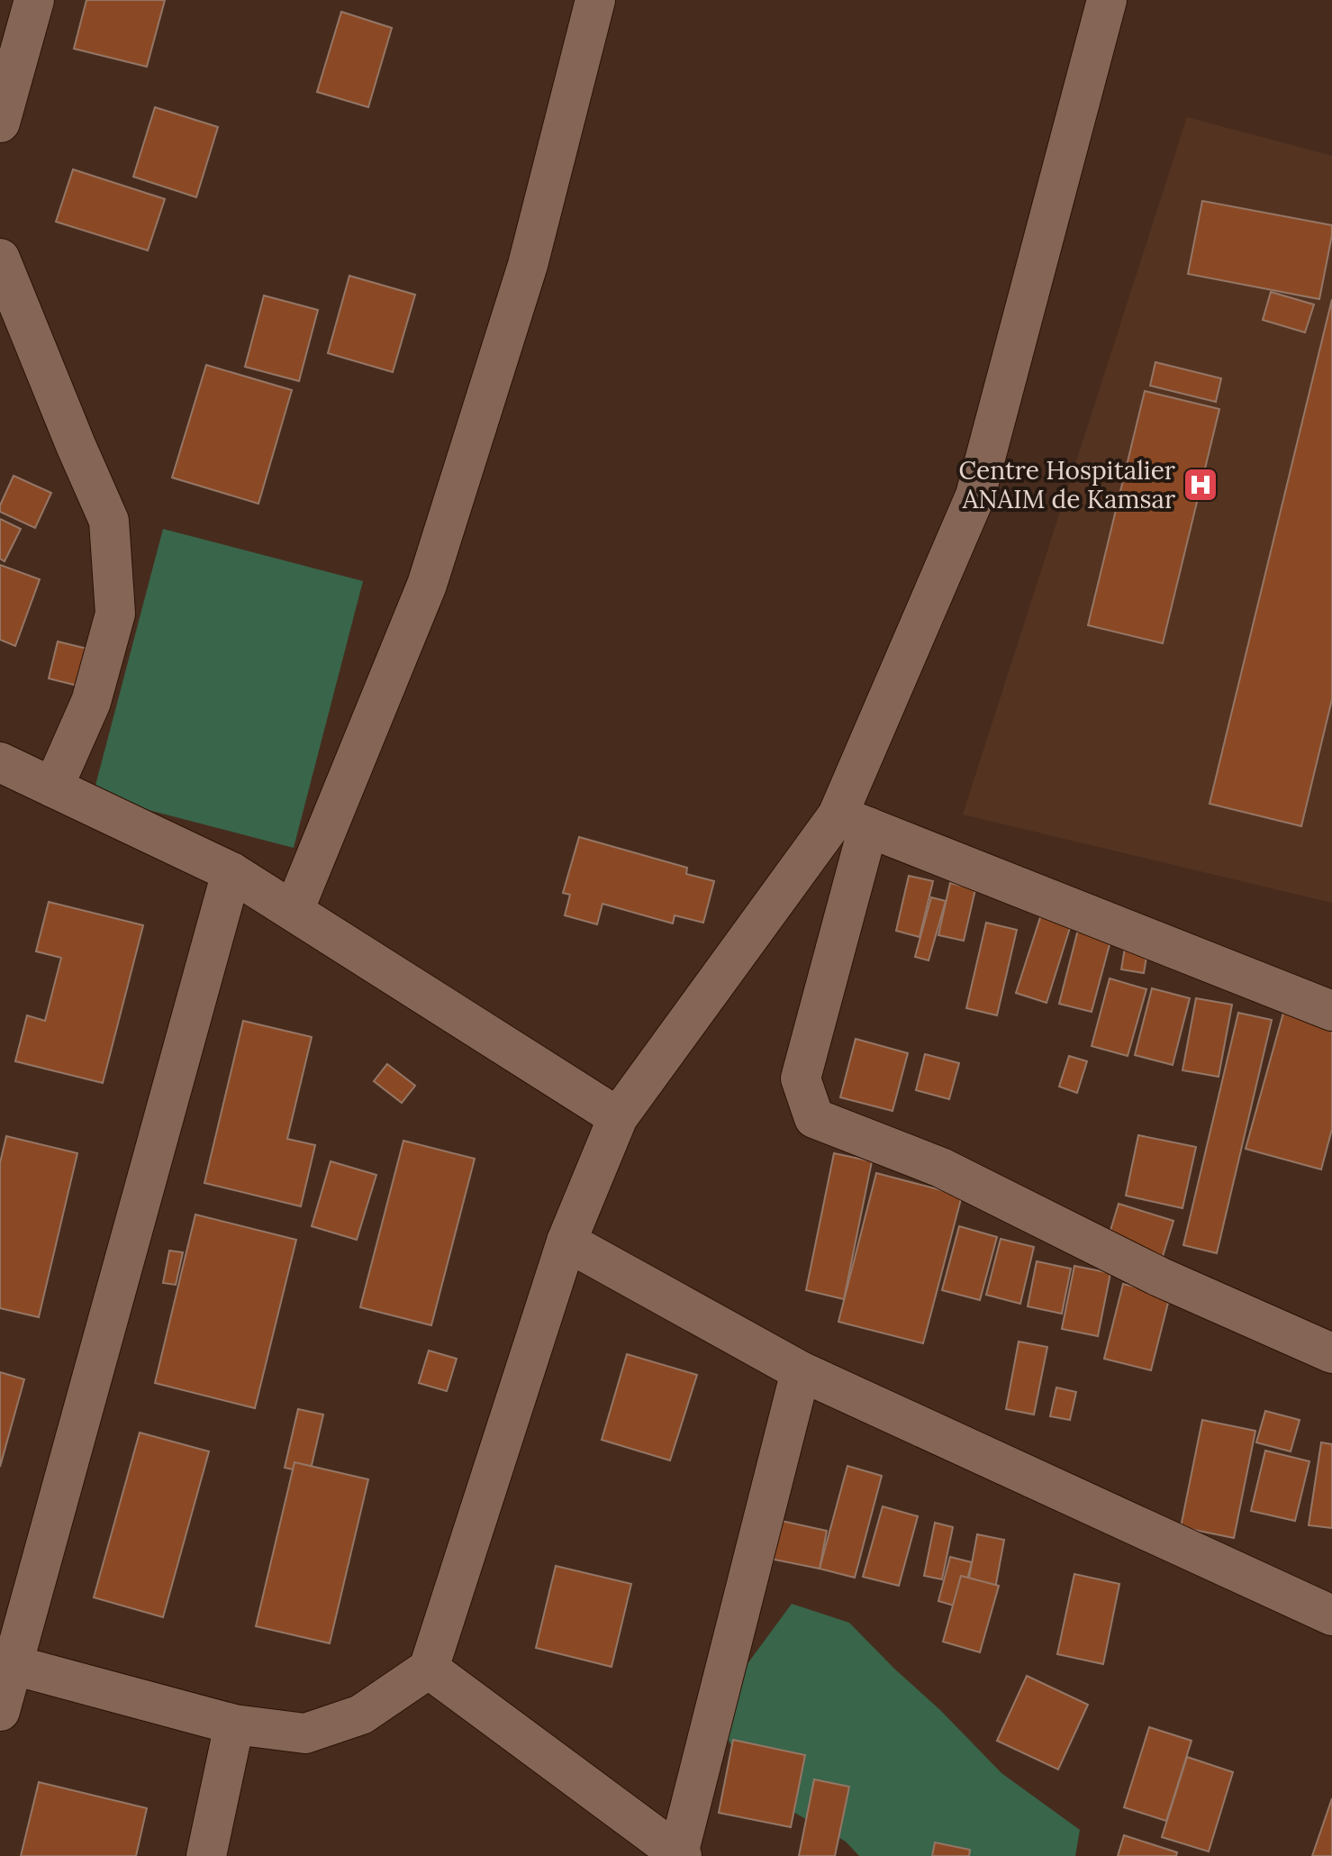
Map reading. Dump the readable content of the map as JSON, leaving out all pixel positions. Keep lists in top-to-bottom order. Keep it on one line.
{"places":{"hospital":["Centre Hospitalier ANAIM de Kamsar"]}}
